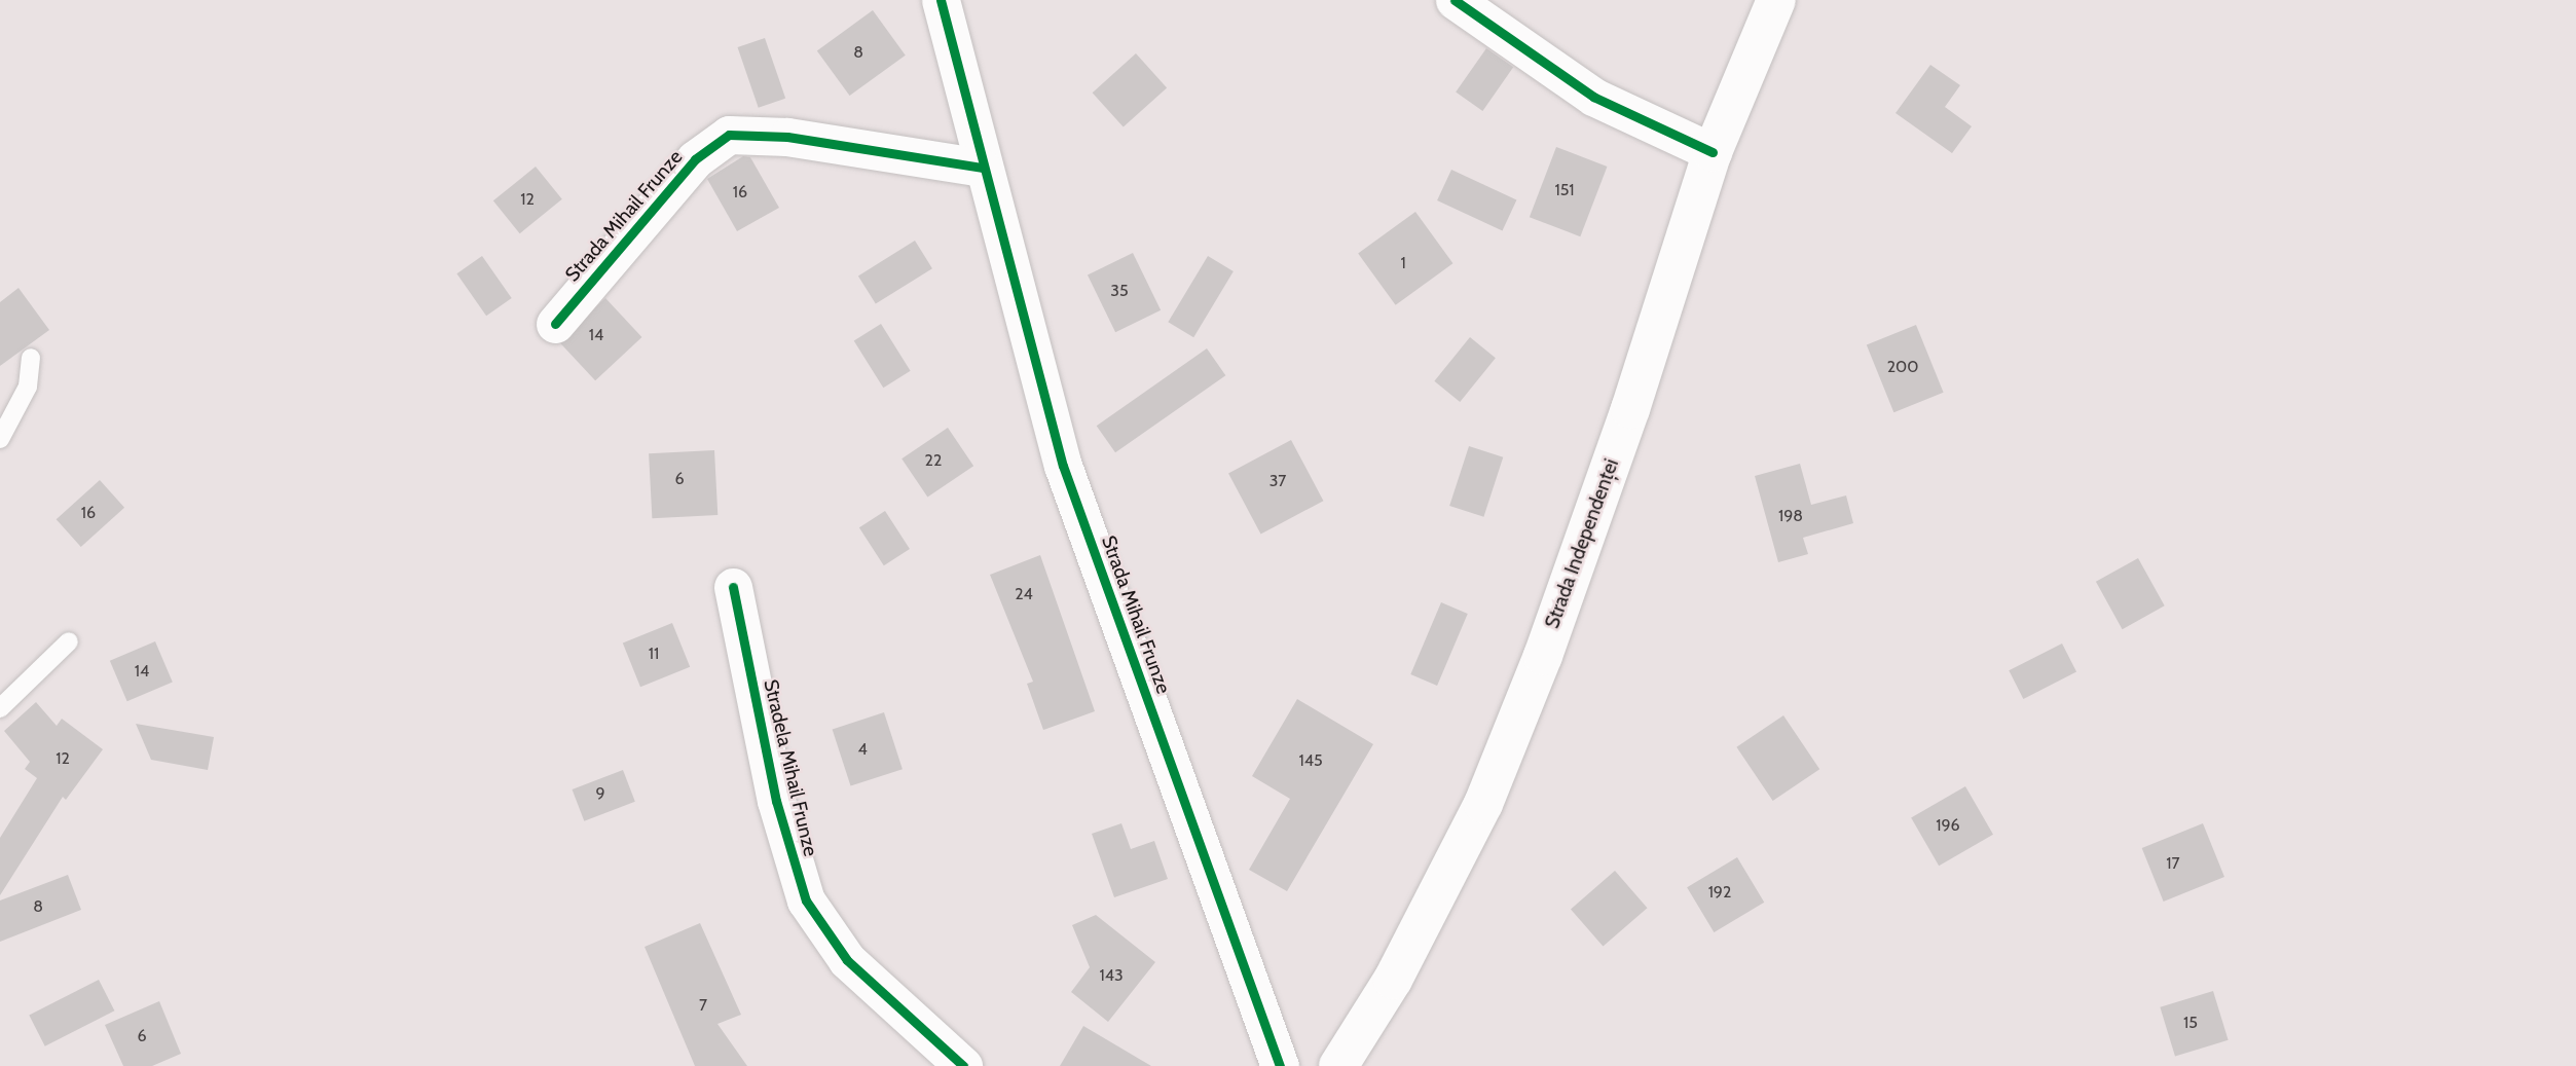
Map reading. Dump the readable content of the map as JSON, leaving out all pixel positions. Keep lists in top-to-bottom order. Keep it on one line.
{"streets":{"main road":["Strada Independenței"],"street":["Strada Mihail Frunze","Stradela Mihail Frunze"]},"house_numbers":["8","151","16","12","1","35","14","200","22","6","37","16","198","24","11","14","4","12","145","9","196","17","192","8","143","7","15","6"]}
